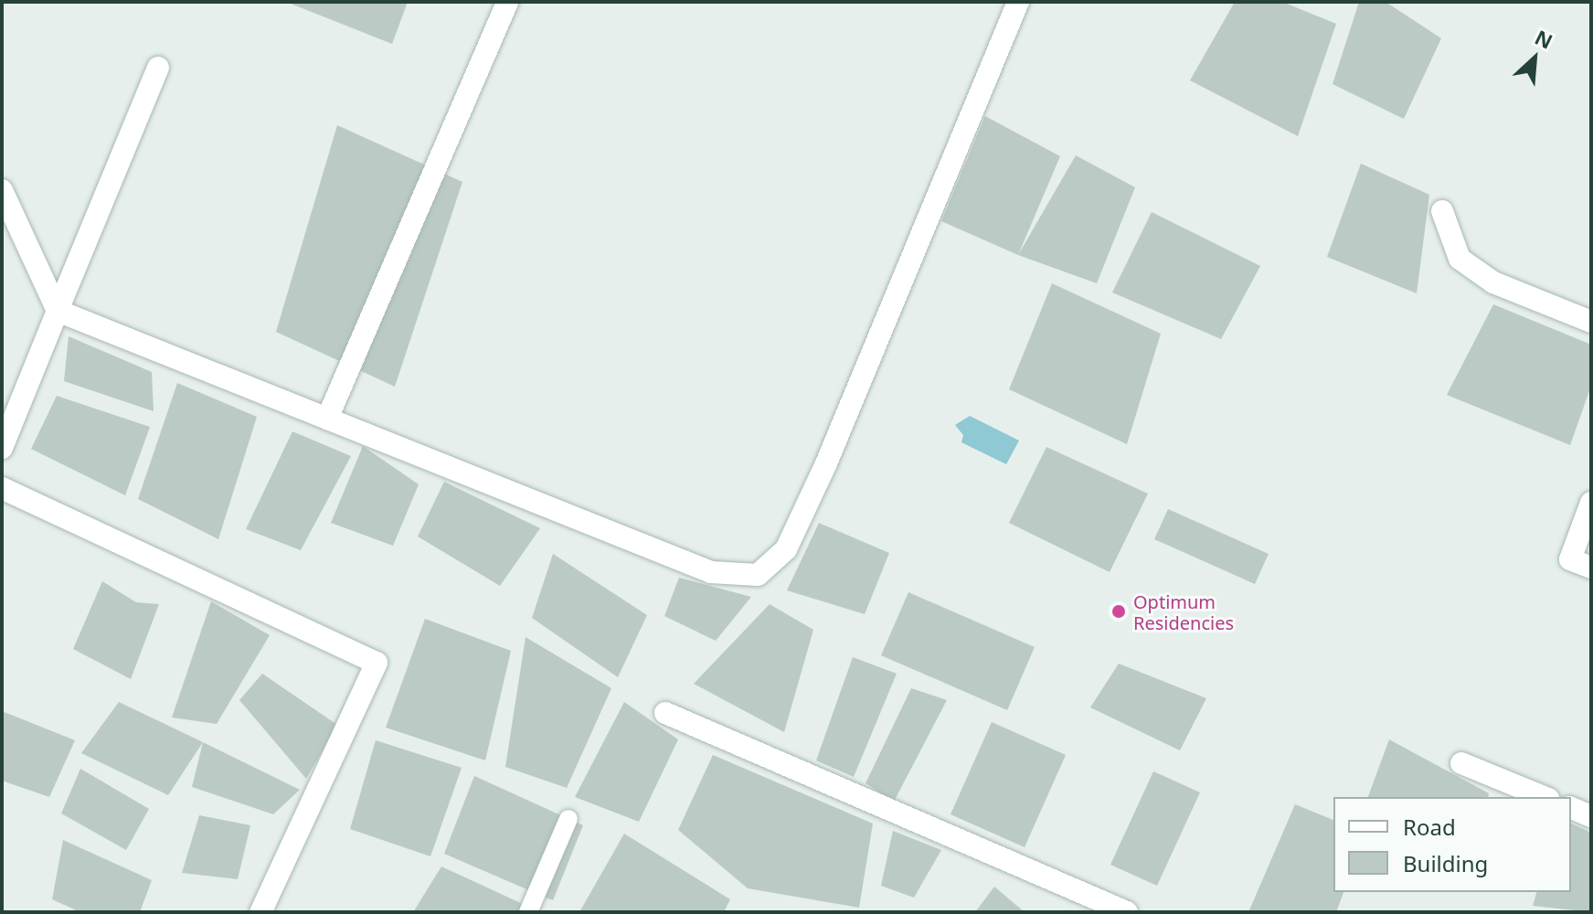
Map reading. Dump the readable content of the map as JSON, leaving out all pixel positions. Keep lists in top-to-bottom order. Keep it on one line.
{"places":["Optimum Residencies"],"legend":["Road","Building"],"north":"top right"}
